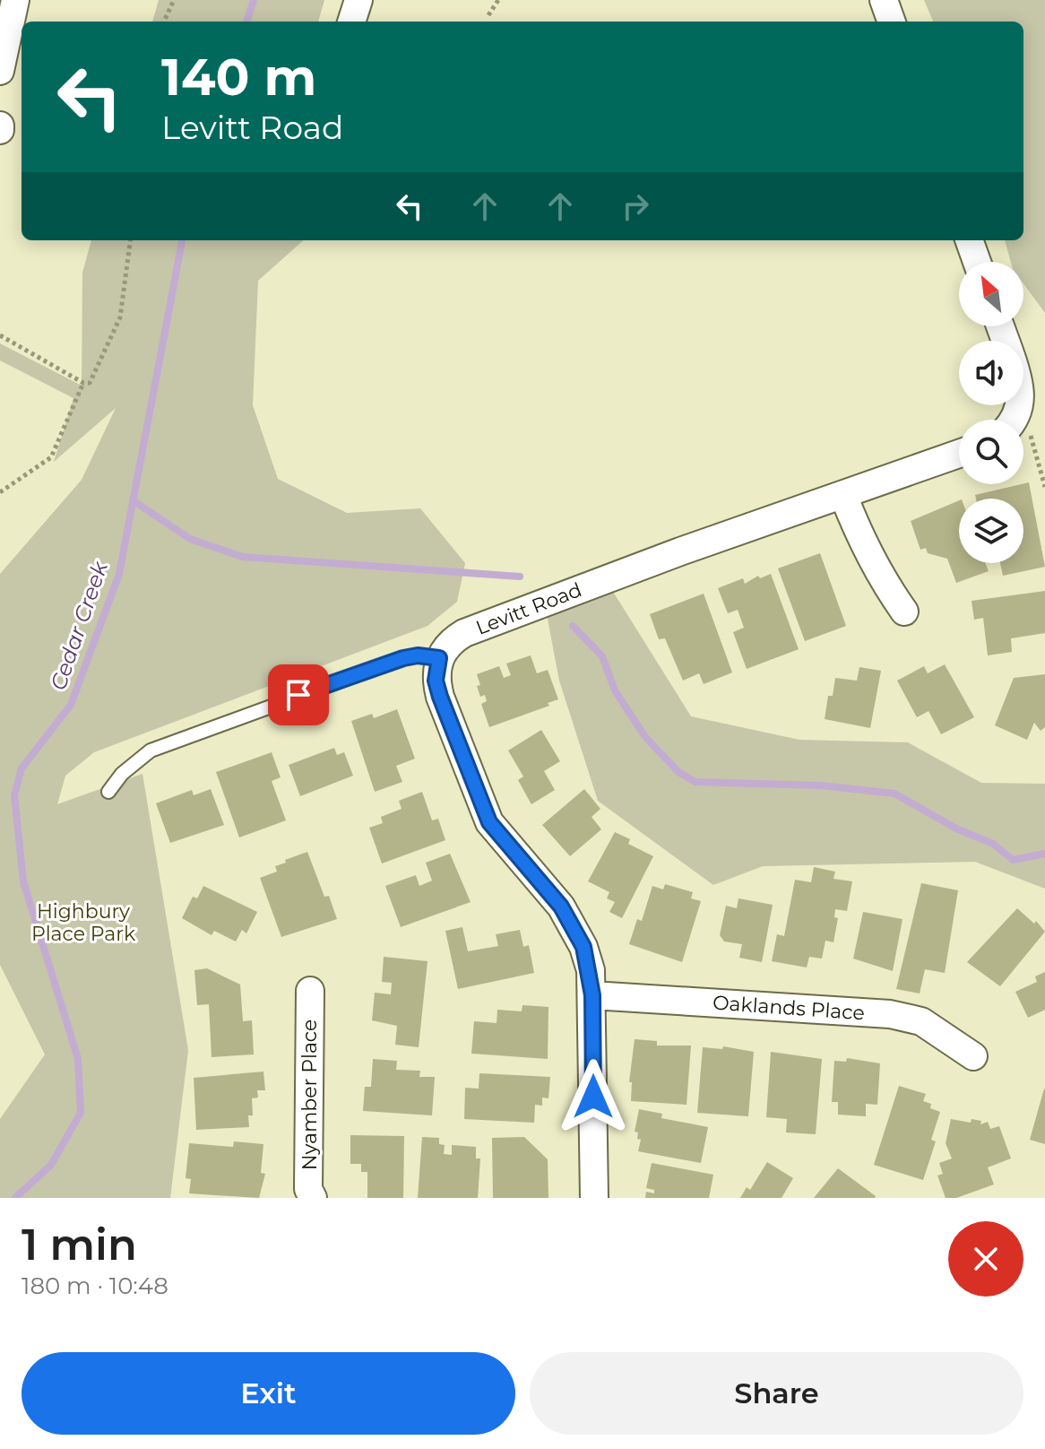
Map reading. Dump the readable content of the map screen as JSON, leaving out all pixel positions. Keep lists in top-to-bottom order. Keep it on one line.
{"streets":{"street":["Levitt Road","Oaklands Place","Nyamber Place"]},"water":["Cedar Creek"],"parks":["Highbury Place Park"],"north":"top left","page":{"turn":["140 m","Levitt Road"],"heading":["1 min","180 m · 10:48"],"buttons":["Exit","Share"]}}
